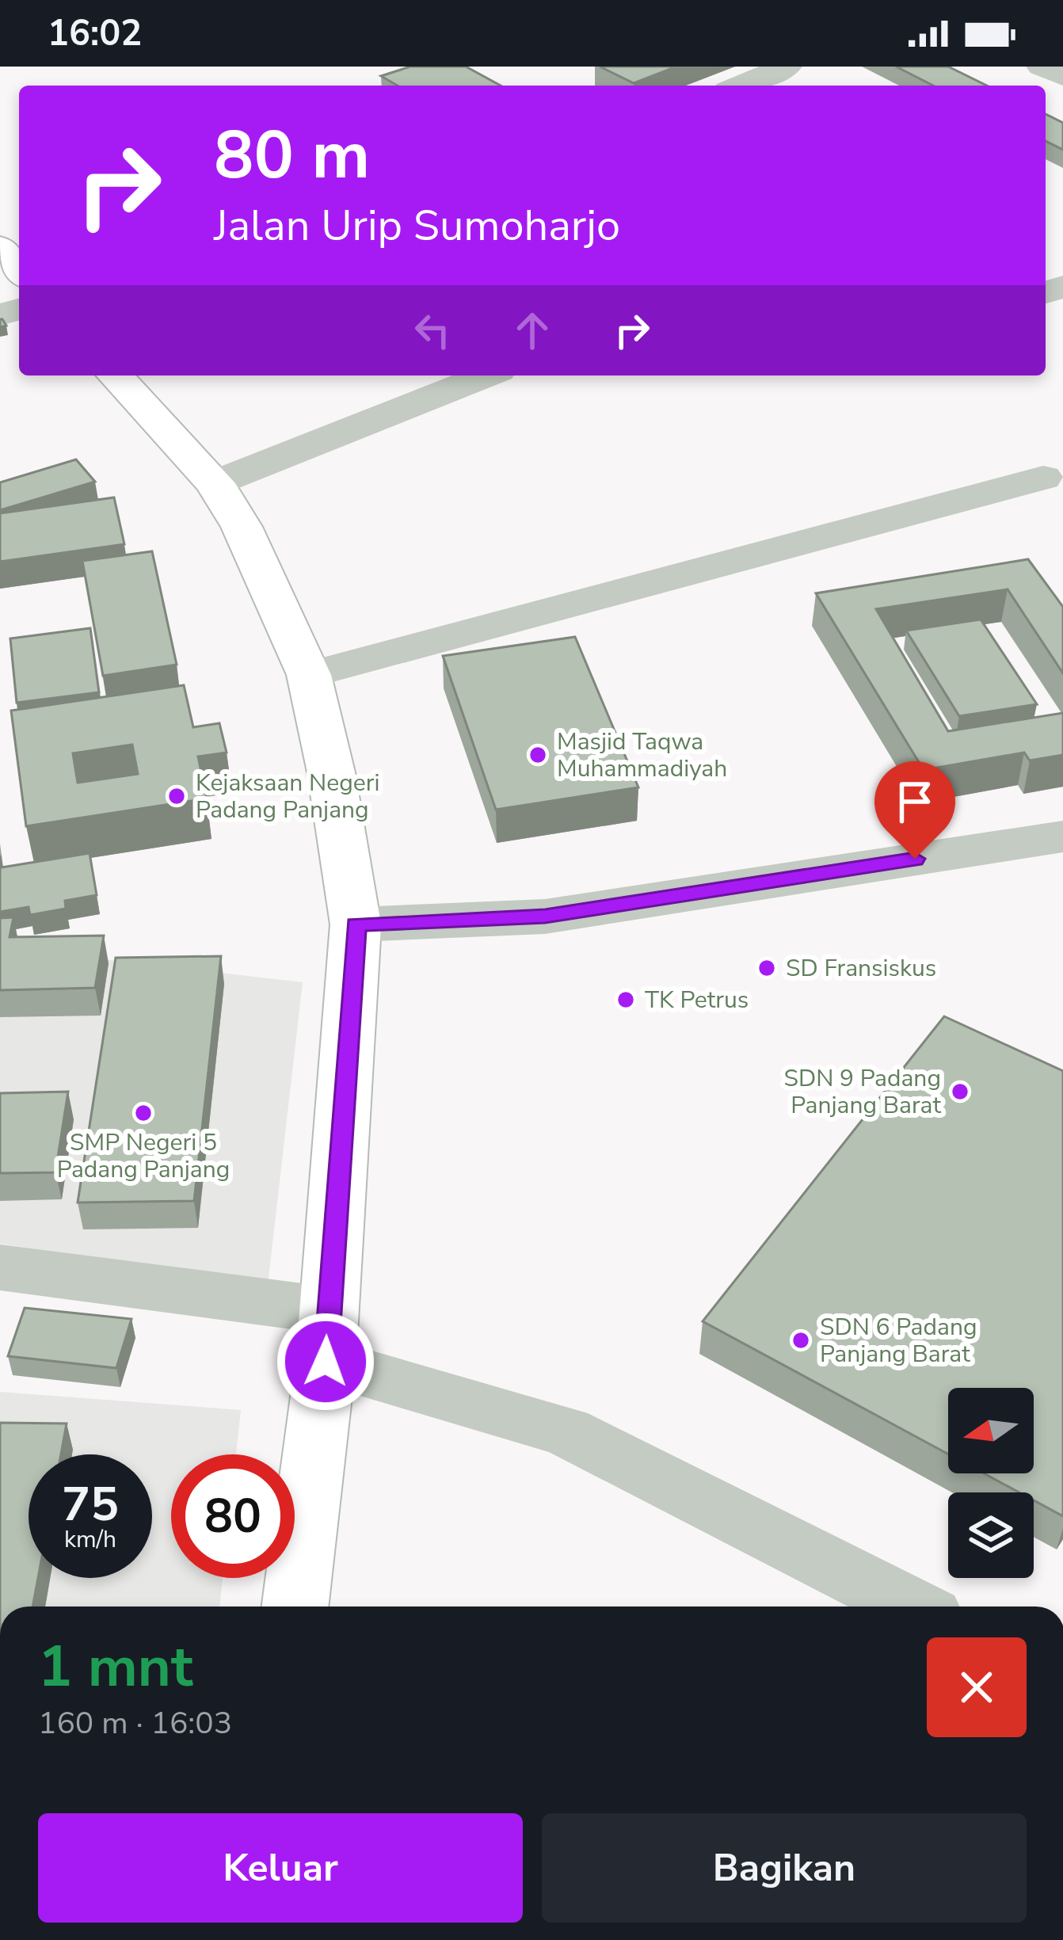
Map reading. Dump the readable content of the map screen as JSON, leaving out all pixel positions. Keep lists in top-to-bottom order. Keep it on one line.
{"places":["Masjid Taqwa Muhammadiyah","Kejaksaan Negeri Padang Panjang","SD Fransiskus","TK Petrus","SDN 9 Padang Panjang Barat","SMP Negeri 5 Padang Panjang","SDN 6 Padang Panjang Barat"],"north":"left","page":{"status":"16:02","turn":["80 m","Jalan Urip Sumoharjo"],"speed":"75 km/h","limit":"80","heading":["1 mnt","160 m · 16:03"],"buttons":["Keluar","Bagikan"]}}
